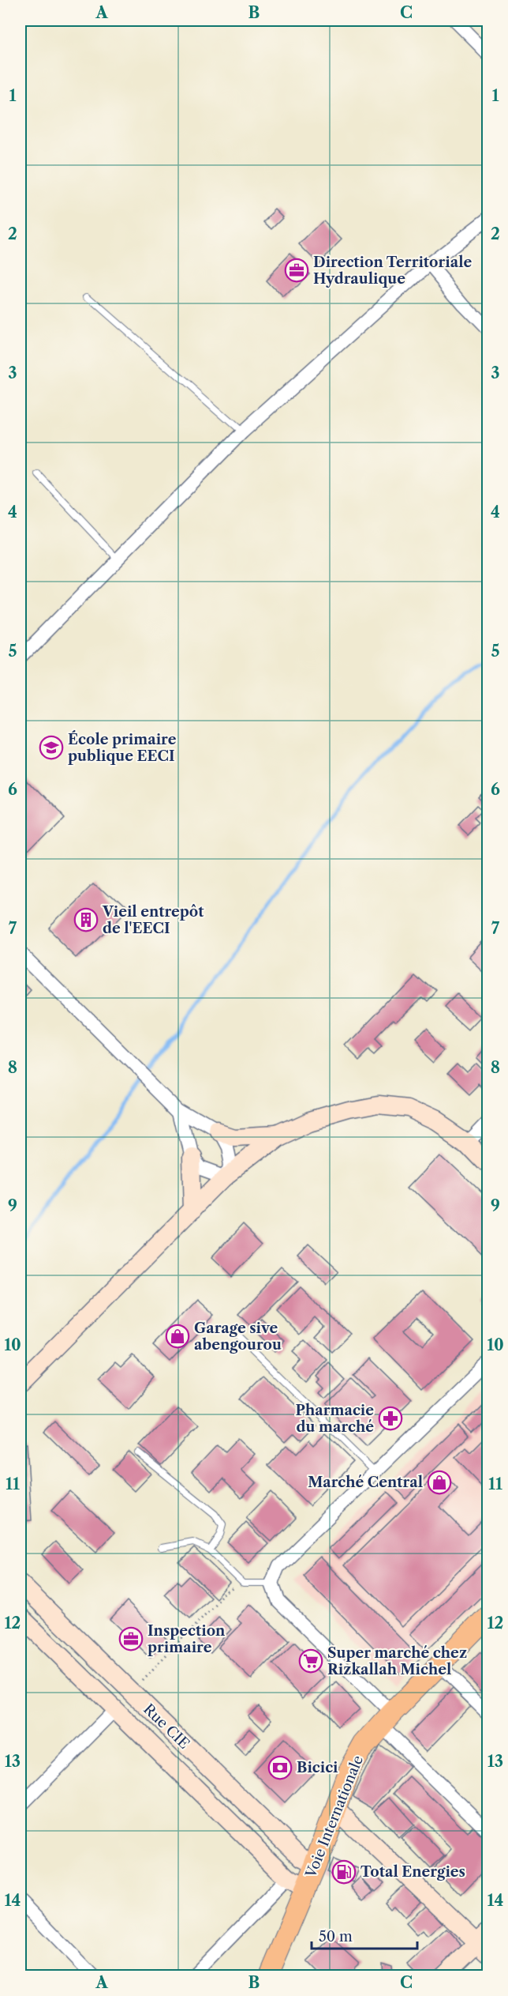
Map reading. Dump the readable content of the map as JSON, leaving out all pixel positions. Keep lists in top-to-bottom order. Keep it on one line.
{"streets":{"main road":["Voie Internationale"],"street":["Rue CIE"]},"crossings":[["Rue CIE","Voie Internationale"]],"places":{"office":["Direction Territoriale Hydraulique","Inspection primaire"],"school or university":["École primaire publique EECI"],"building":["Vieil entrepôt de l'EECI"],"shop":["Garage sive abengourou","Marché Central"],"pharmacy":["Pharmacie du marché"],"supermarket":["Super marché chez Rizkallah Michel"],"bank":["Bicici"],"fuel station":["Total Energies"]},"scale_bar":"50 m","grid":{"columns":["A","B","C"],"rows":["1","2","3","4","5","6","7","8","9","10","11","12","13","14"]}}
